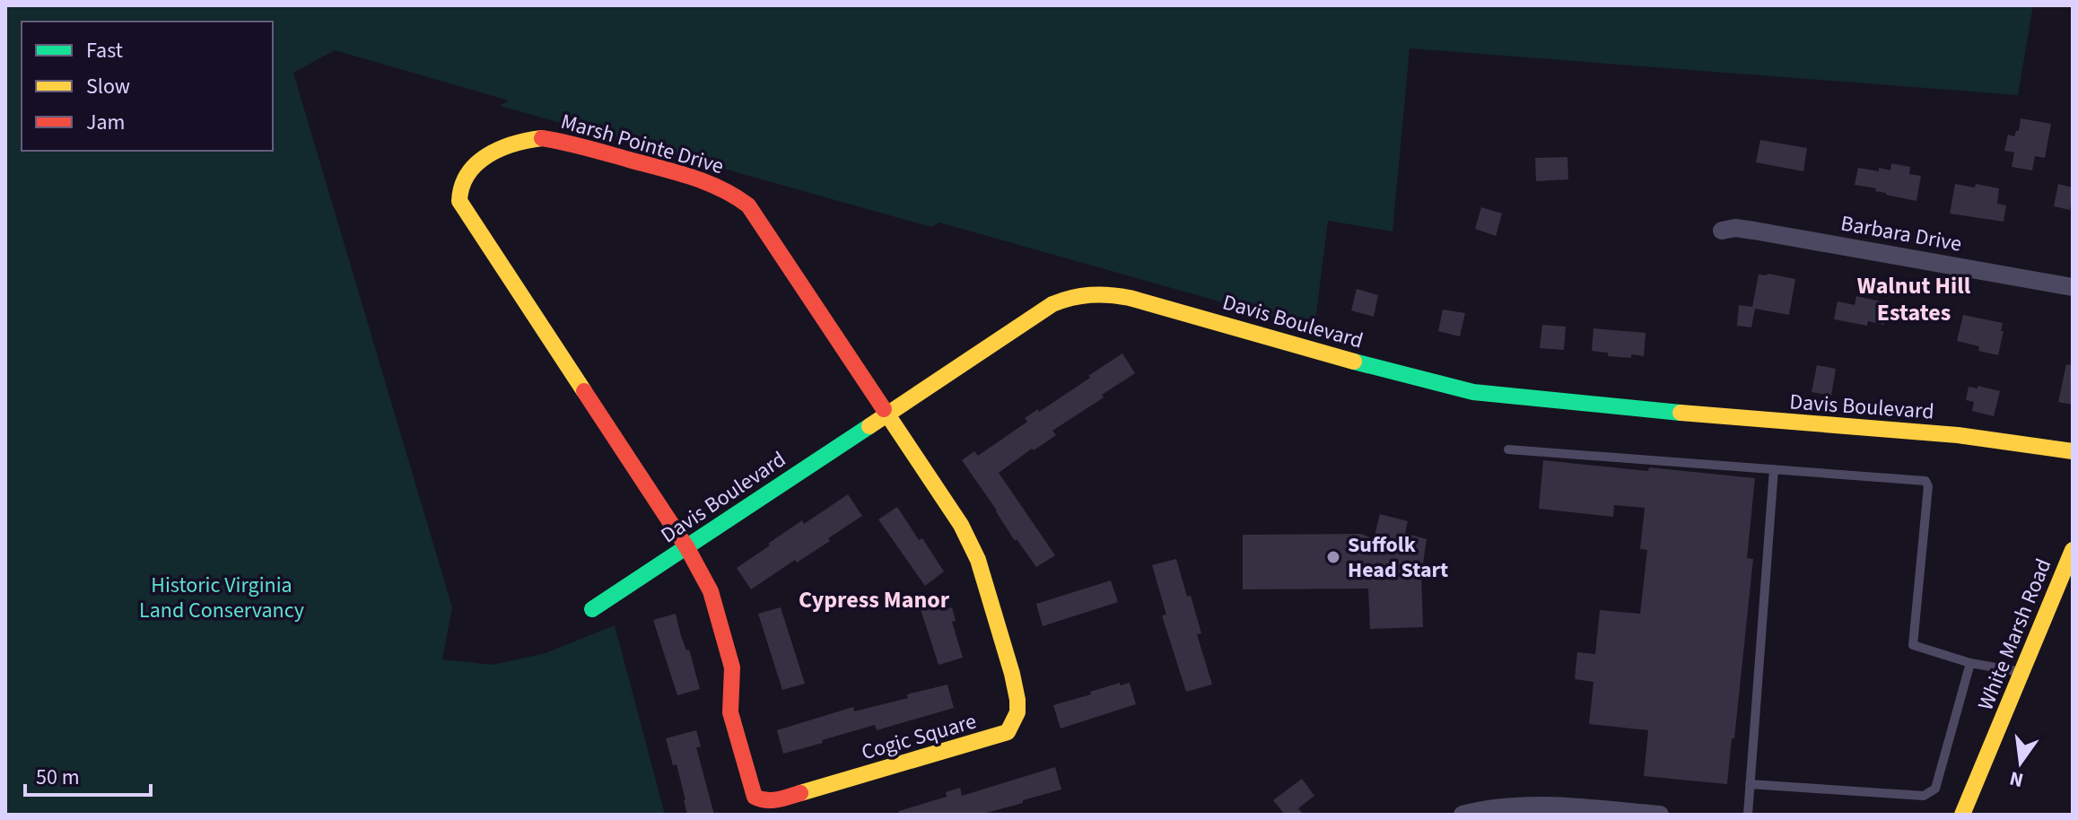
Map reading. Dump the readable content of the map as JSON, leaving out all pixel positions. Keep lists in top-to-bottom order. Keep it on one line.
{"streets":{"street":["Marsh Pointe Drive","Barbara Drive","Davis Boulevard","White Marsh Road","Cogic Square"]},"crossings":[["Marsh Pointe Drive","Davis Boulevard"],["Marsh Pointe Drive","Cogic Square"],["Davis Boulevard","Cogic Square"]],"districts":["Walnut Hill Estates","Cypress Manor"],"parks":["Historic Virginia Land Conservancy"],"places":["Suffolk Head Start"],"legend":["Fast","Slow","Jam"],"scale_bar":"50 m","north":"bottom"}
